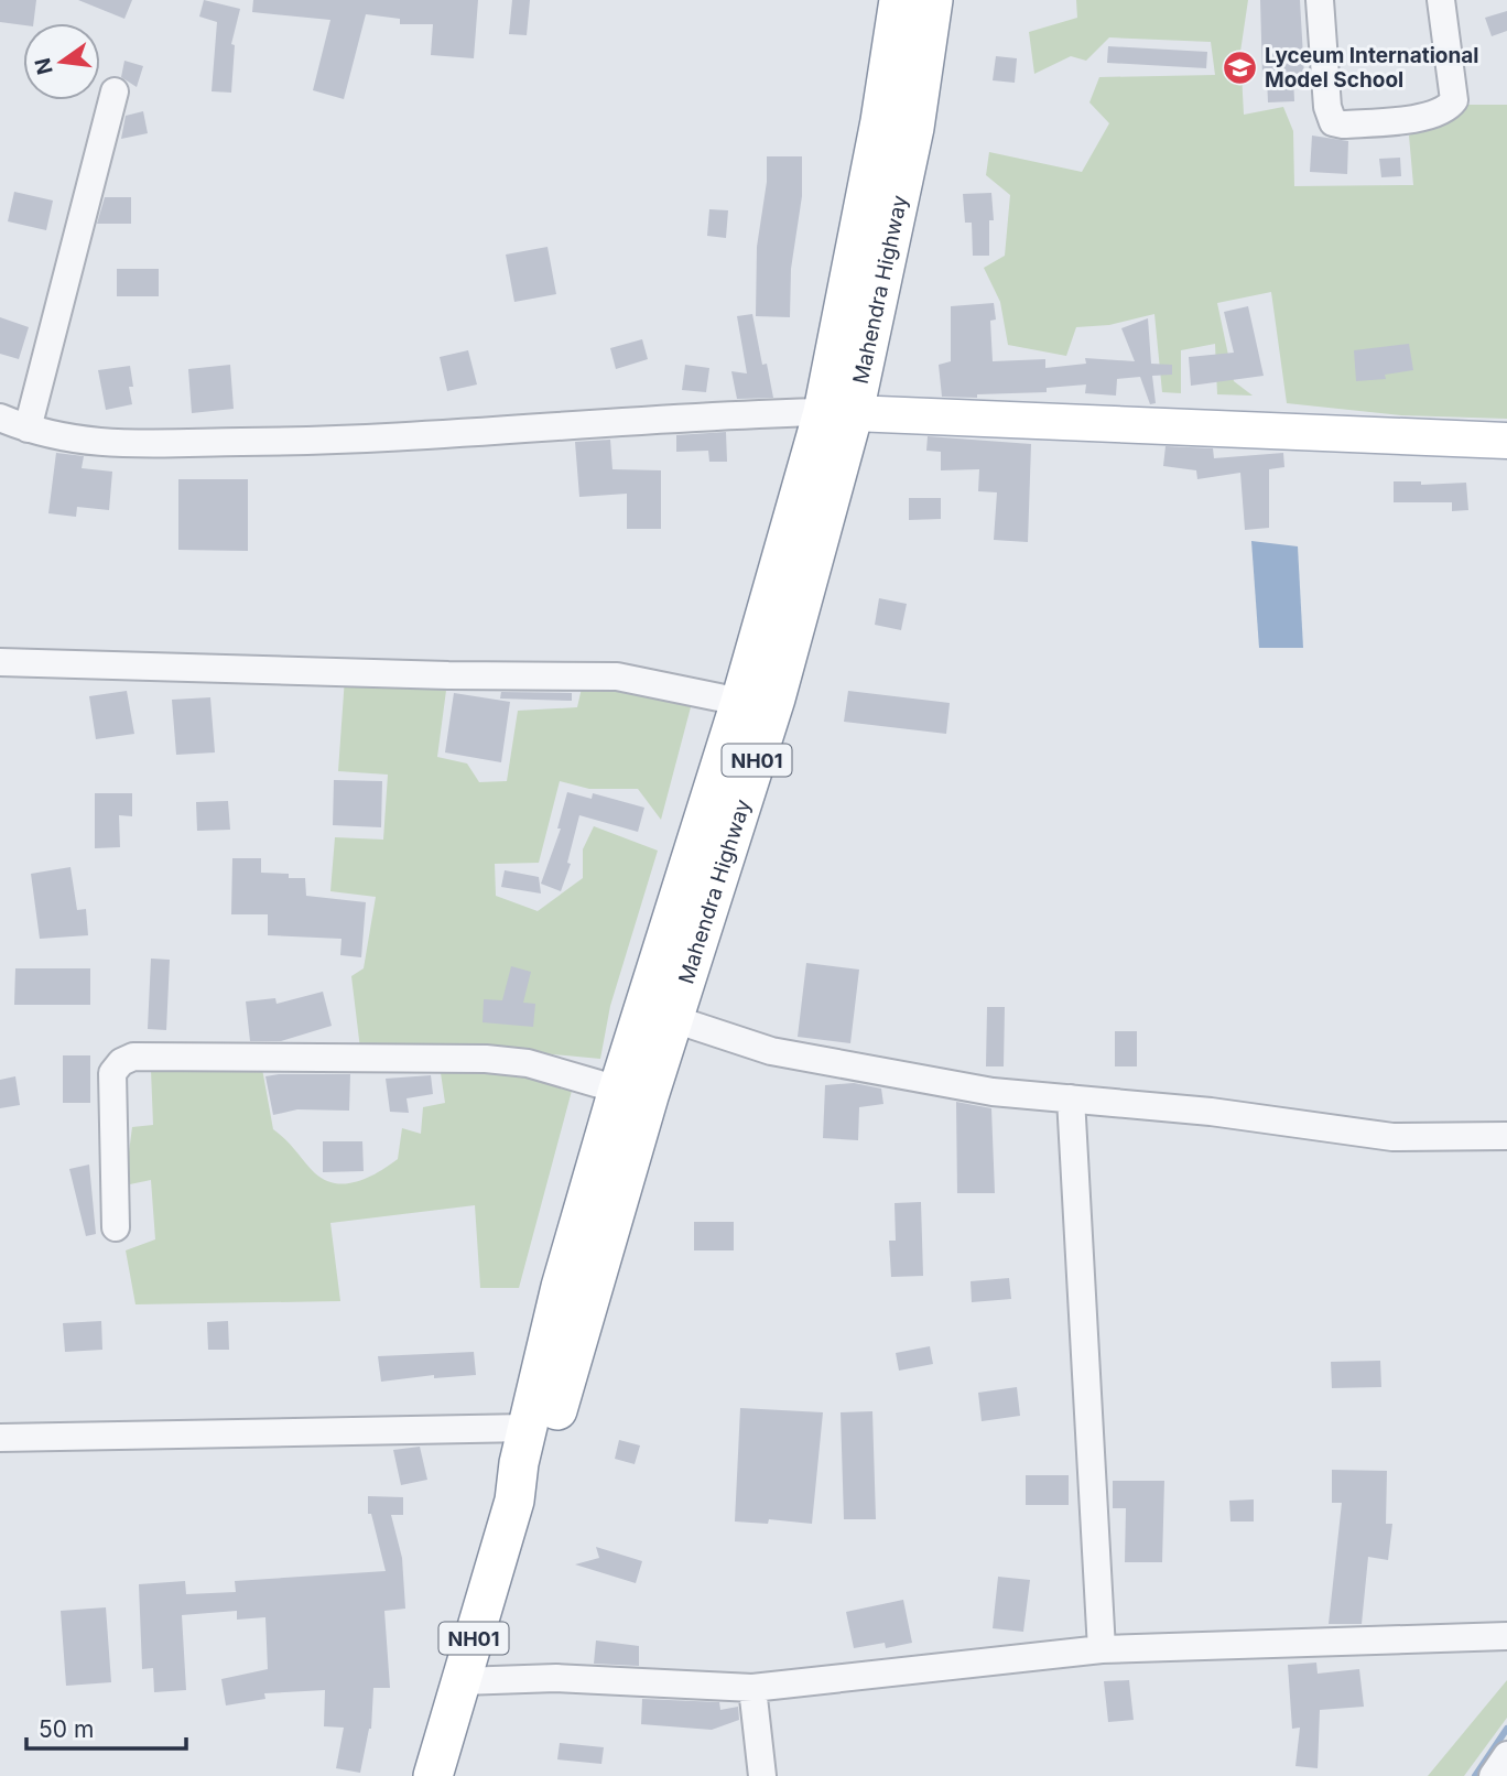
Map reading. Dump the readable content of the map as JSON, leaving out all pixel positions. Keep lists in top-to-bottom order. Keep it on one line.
{"streets":{"highway":["Mahendra Highway","NH01"]},"places":{"school or university":["Lyceum International Model School"]},"scale_bar":"50 m","north":"left"}
